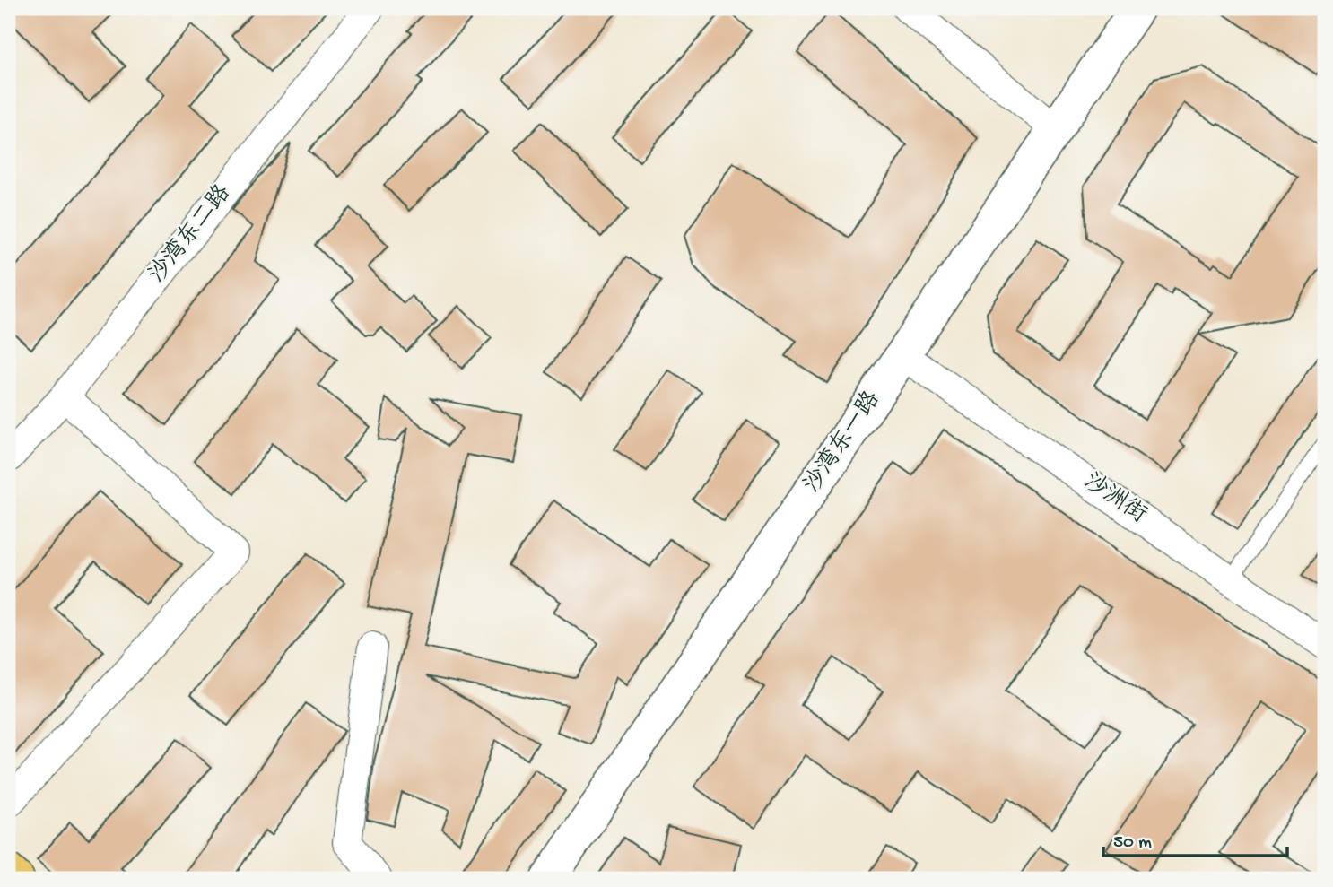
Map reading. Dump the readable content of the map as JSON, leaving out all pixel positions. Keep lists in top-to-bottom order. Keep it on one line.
{"streets":{"street":["沙湾东二路","沙湾东一路","沙洲街"]},"crossings":[["沙湾东一路","沙洲街"]],"scale_bar":"50 m"}
